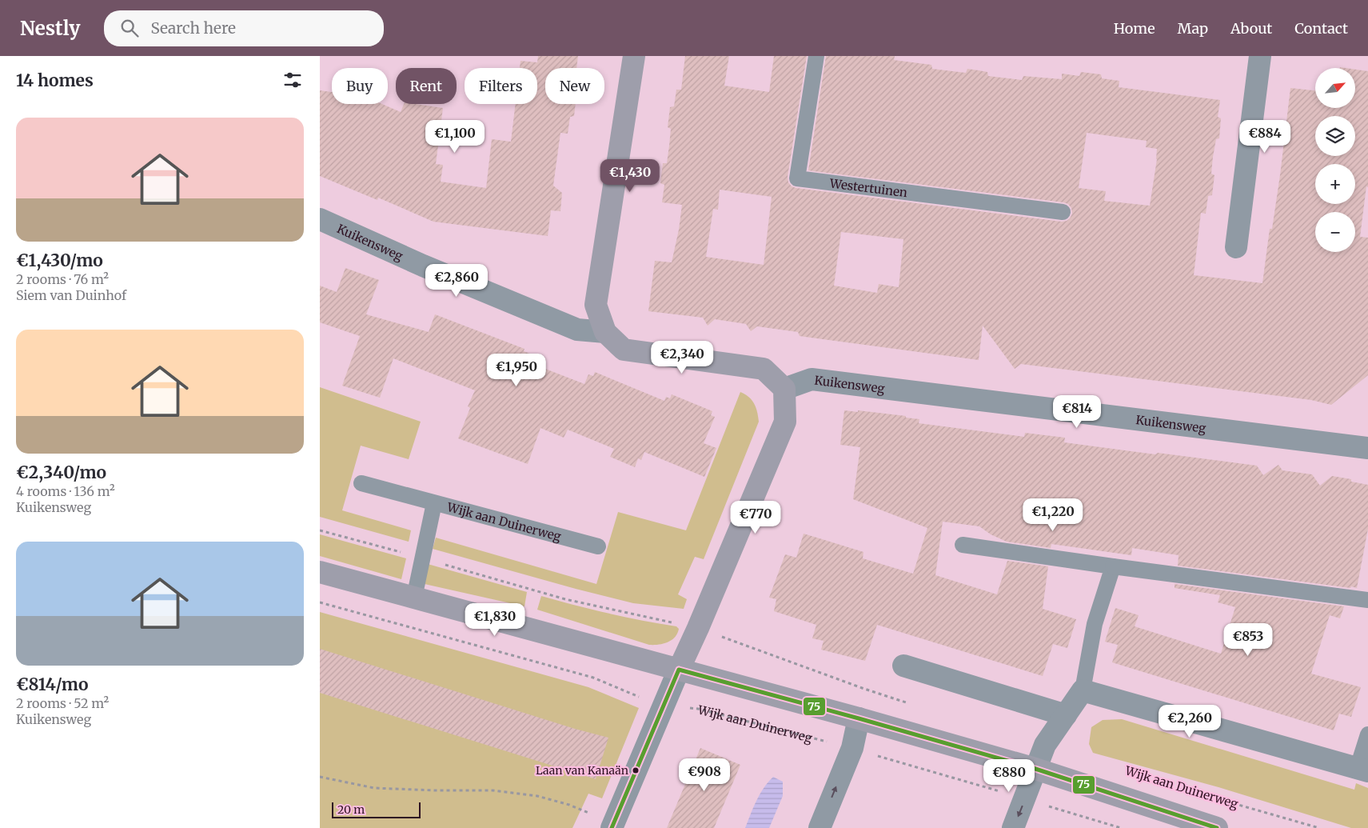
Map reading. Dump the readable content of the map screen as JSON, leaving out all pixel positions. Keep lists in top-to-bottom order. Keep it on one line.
{"streets":{"street":["Kuikensweg"],"lane":["Westertuinen","Wijk aan Duinerweg"]},"places":["Laan van Kanaän"],"lines":["transit line 75"],"scale_bar":"20 m","north":"top right","page":{"header":"Nestly","search":"Search here","nav":["Home","Map","About","Contact"],"heading":"14 homes","map_buttons":["+","−"],"chip":["Buy","Rent","Filters","New"],"list":[{"name":"€1,430/mo","note":"2 rooms · 76 m² · Siem van Duinhof"},{"name":"€2,340/mo","note":"4 rooms · 136 m² · Kuikensweg"},{"name":"€814/mo","note":"2 rooms · 52 m² · Kuikensweg"}],"price":["€1,100","€884","€1,430","€2,860","€2,340","€1,950","€814","€1,220","€770","€1,830","€853","€2,260","€908","€880"],"scale":"20 m"}}
